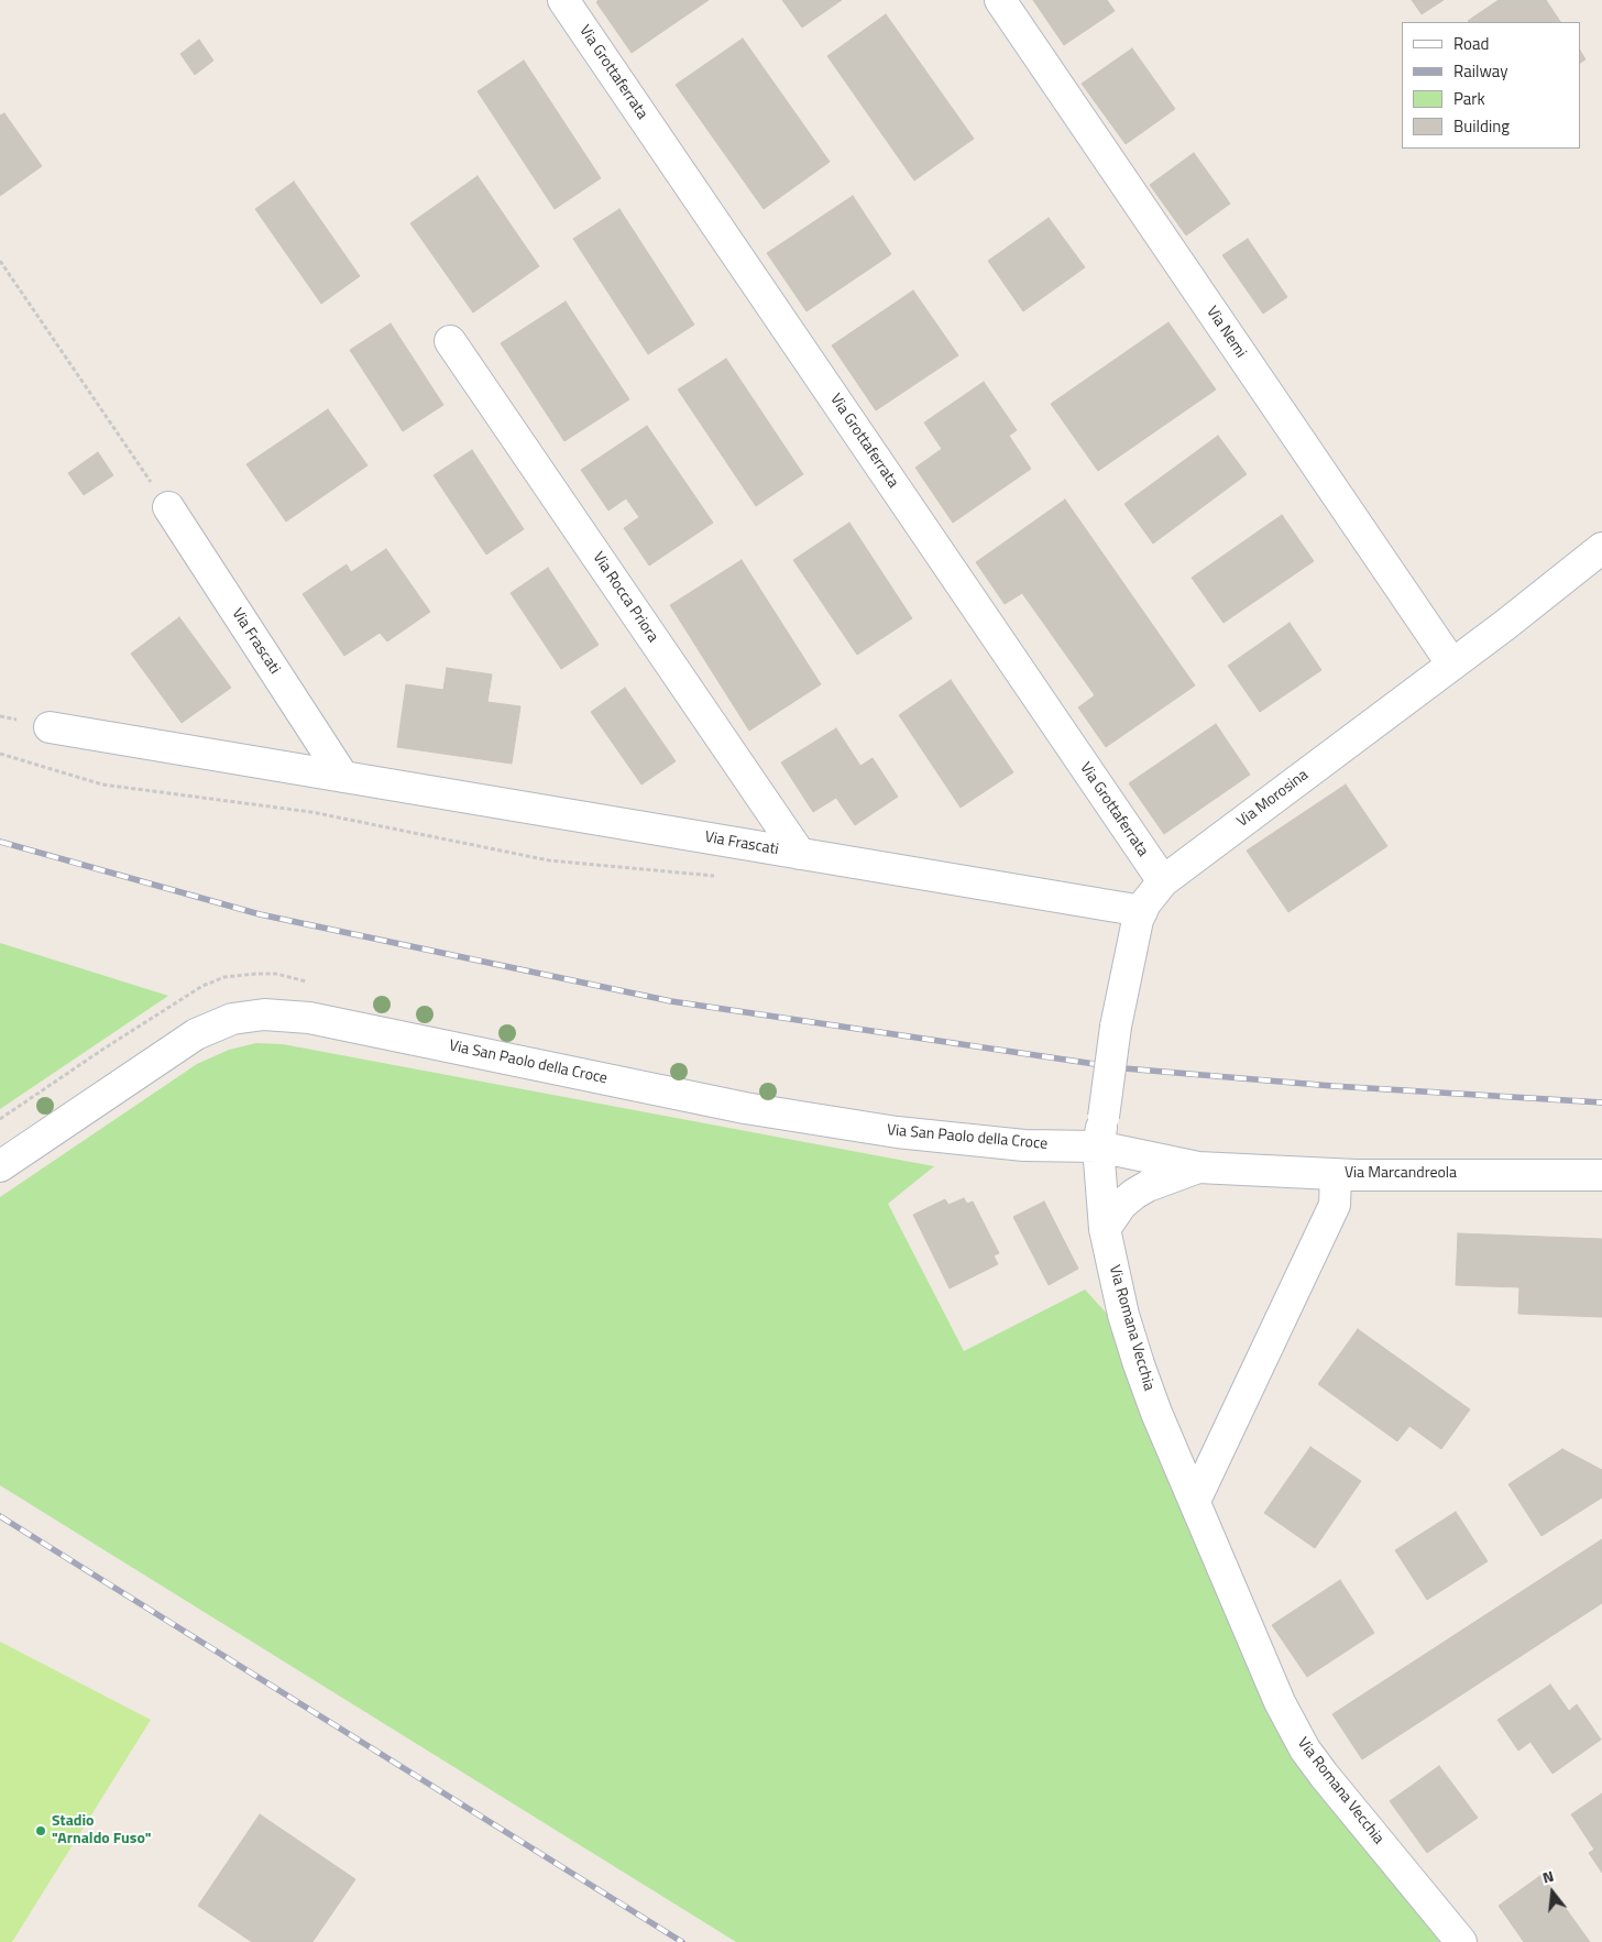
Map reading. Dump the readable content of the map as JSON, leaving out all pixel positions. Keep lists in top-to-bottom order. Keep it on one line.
{"streets":{"street":["Via Grottaferrata","Via Nemi","Via Rocca Priora","Via Frascati","Via Morosina","Via San Paolo della Croce","Via Marcandreola","Via Romana Vecchia"]},"crossings":[["Via Grottaferrata","Via Morosina"],["Via Nemi","Via Morosina"],["Via Rocca Priora","Via Frascati"],["Via Frascati","Via Morosina"],["Via Morosina","Via San Paolo della Croce"],["Via Morosina","Via Marcandreola"],["Via Morosina","Via Romana Vecchia"],["Via San Paolo della Croce","Via Marcandreola"],["Via San Paolo della Croce","Via Romana Vecchia"],["Via Marcandreola","Via Romana Vecchia"]],"places":["Stadio \"Arnaldo Fuso\""],"legend":["Road","Railway","Park","Building"],"north":"top"}
